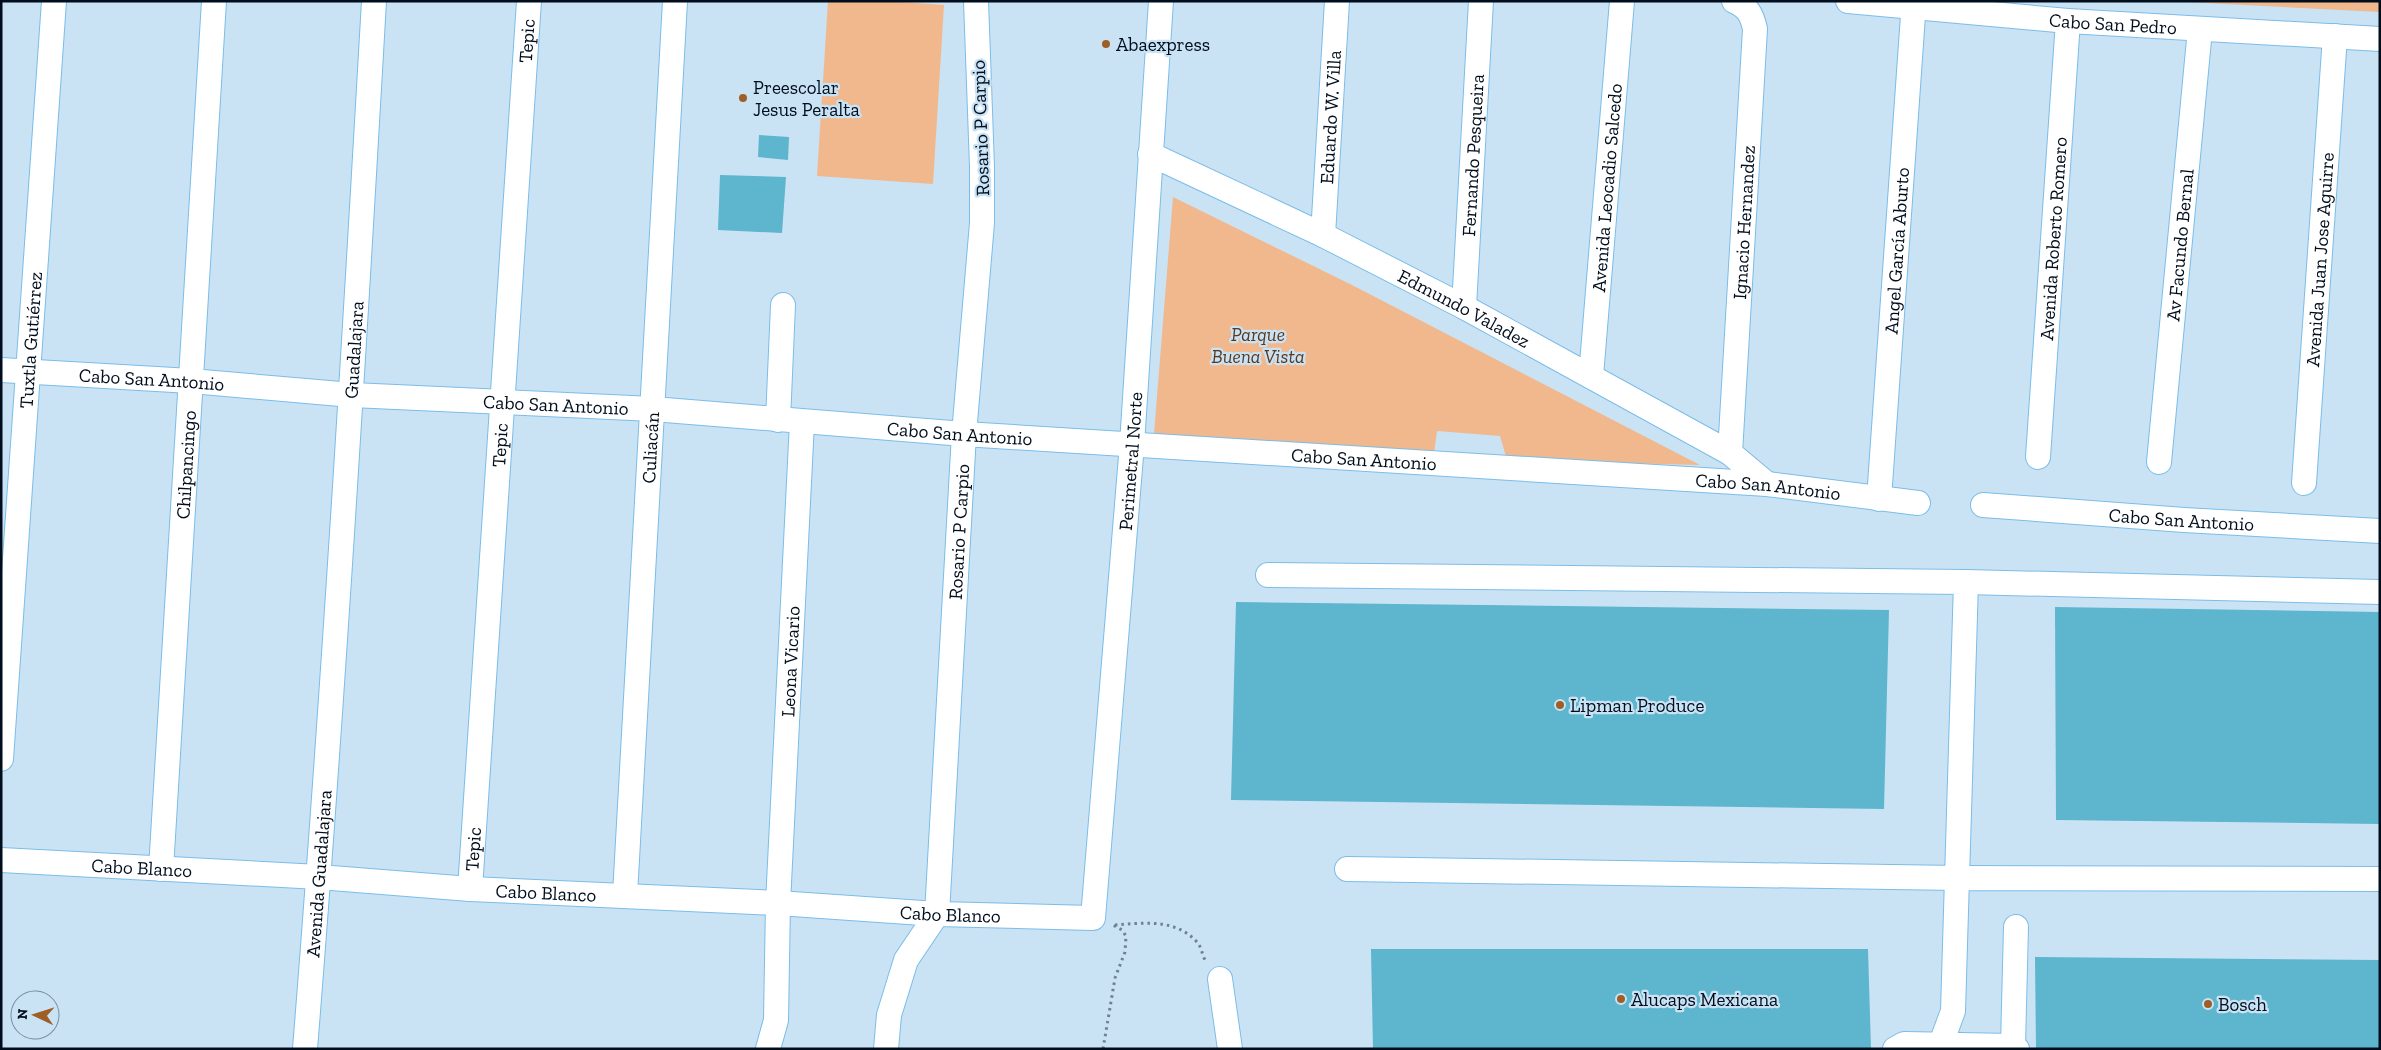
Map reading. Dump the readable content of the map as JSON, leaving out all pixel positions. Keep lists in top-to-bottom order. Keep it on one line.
{"streets":{"street":["Cabo San Pedro","Tepic","Eduardo W. Villa","Rosario P Carpio","Fernando Pesqueira","Avenida Leocadio Salcedo","Ignacio Hernandez","Avenida Roberto Romero","Av Facundo Bernal","Angel García Aburto","Avenida Juan Jose Aguirre","Edmundo Valadez","Tuxtla Gutiérrez","Guadalajara","Cabo San Antonio","Culiacán","Perimetral Norte","Chilpancingo","Leona Vicario","Cabo Blanco","Avenida Guadalajara"]},"crossings":[["Cabo San Pedro","Avenida Roberto Romero"],["Cabo San Pedro","Av Facundo Bernal"],["Cabo San Pedro","Angel García Aburto"],["Cabo San Pedro","Avenida Juan Jose Aguirre"],["Tepic","Cabo San Antonio"],["Tepic","Cabo Blanco"],["Eduardo W. Villa","Edmundo Valadez"],["Rosario P Carpio","Cabo San Antonio"],["Rosario P Carpio","Cabo Blanco"],["Fernando Pesqueira","Edmundo Valadez"],["Avenida Leocadio Salcedo","Edmundo Valadez"],["Ignacio Hernandez","Edmundo Valadez"],["Angel García Aburto","Cabo San Antonio"],["Edmundo Valadez","Cabo San Antonio"],["Edmundo Valadez","Perimetral Norte"],["Tuxtla Gutiérrez","Cabo San Antonio"],["Guadalajara","Cabo San Antonio"],["Guadalajara","Avenida Guadalajara"],["Cabo San Antonio","Culiacán"],["Cabo San Antonio","Perimetral Norte"],["Cabo San Antonio","Chilpancingo"],["Cabo San Antonio","Leona Vicario"],["Culiacán","Cabo Blanco"],["Perimetral Norte","Cabo Blanco"],["Chilpancingo","Cabo Blanco"],["Leona Vicario","Cabo Blanco"],["Cabo Blanco","Avenida Guadalajara"]],"parks":["Parque Buena Vista"],"places":["Abaexpress","Preescolar Jesus Peralta","Lipman Produce","Alucaps Mexicana","Bosch"],"north":"left"}
